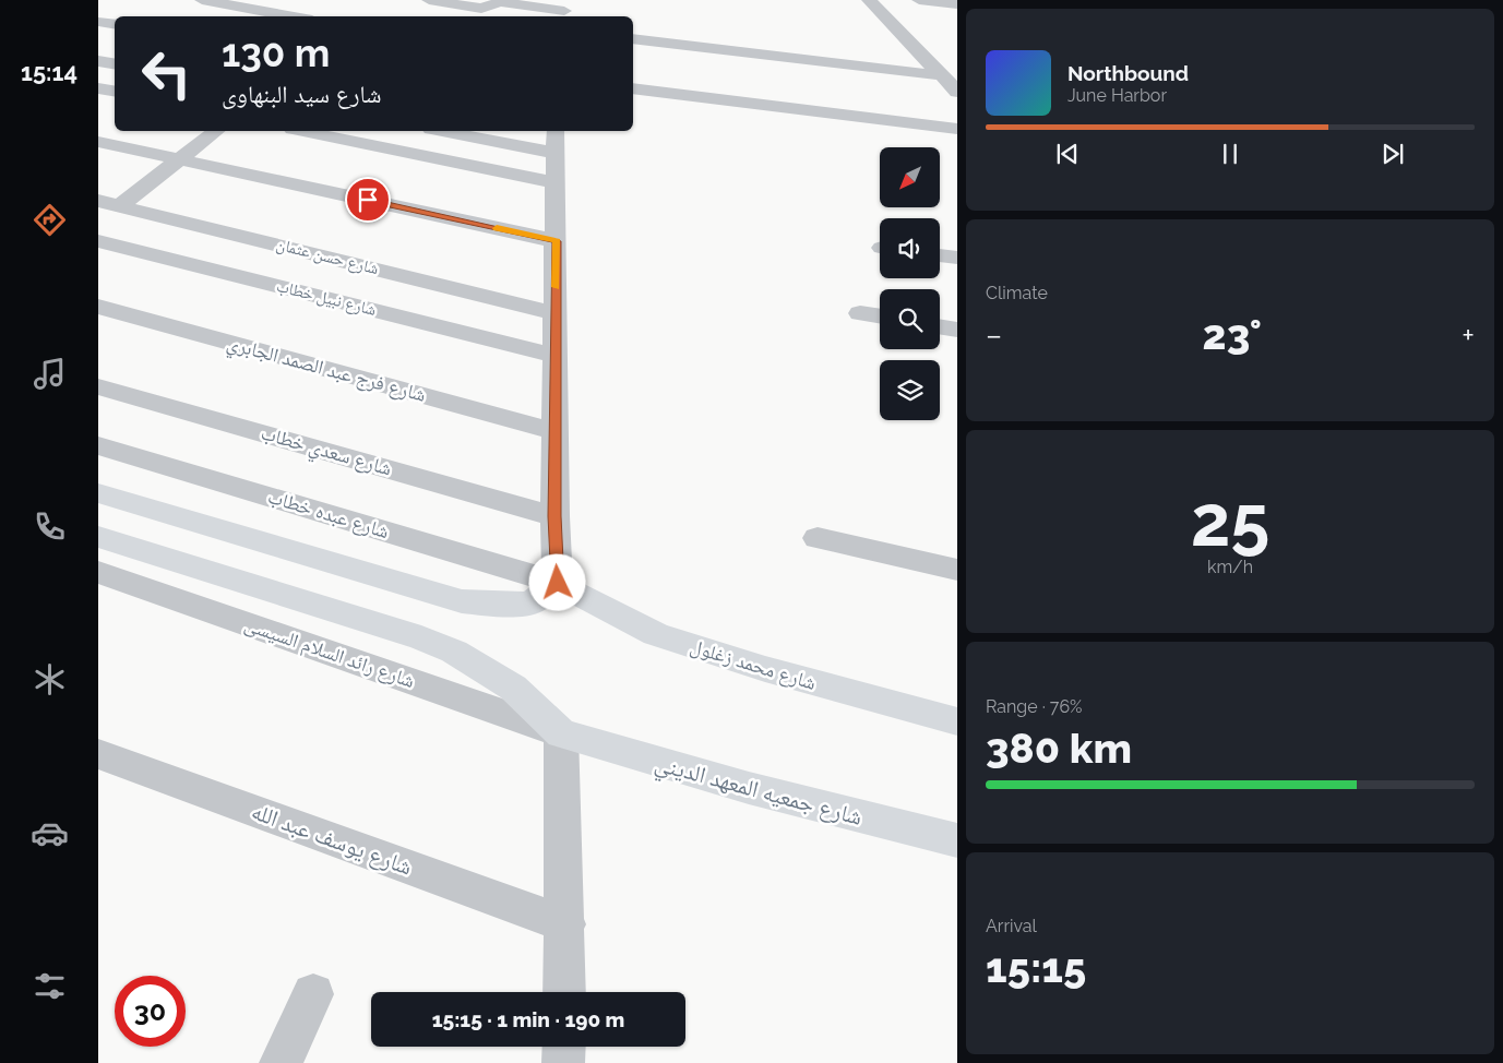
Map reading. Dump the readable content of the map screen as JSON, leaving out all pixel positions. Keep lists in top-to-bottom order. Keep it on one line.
{"streets":{"main road":["شارع محمد زغلول","شارع جمعيه المعهد الديني"],"street":["شارع حسن عثمان","شارع نبيل خطاب","شارع فرج عبد الصمد الجابري","شارع سعدي خطاب","شارع عبده خطاب","شارع رائد السلام السيسى","شارع يوسف عبد الله"]},"crossings":[["شارع عبده خطاب","شارع محمد زغلول"],["شارع رائد السلام السيسى","شارع جمعيه المعهد الديني"]],"north":"bottom left","page":{"tabs":"15:14","turn":["130 m","شارع سيد البنهاوى"],"song":["Northbound","June Harbor"],"tile":["Climate",["25","km/h"],["Range · 76%","380 km"],["Arrival","15:15"]],"heat":["−","23°","+"],"limit":"30","trip":"15:15 · 1 min · 190 m"}}
